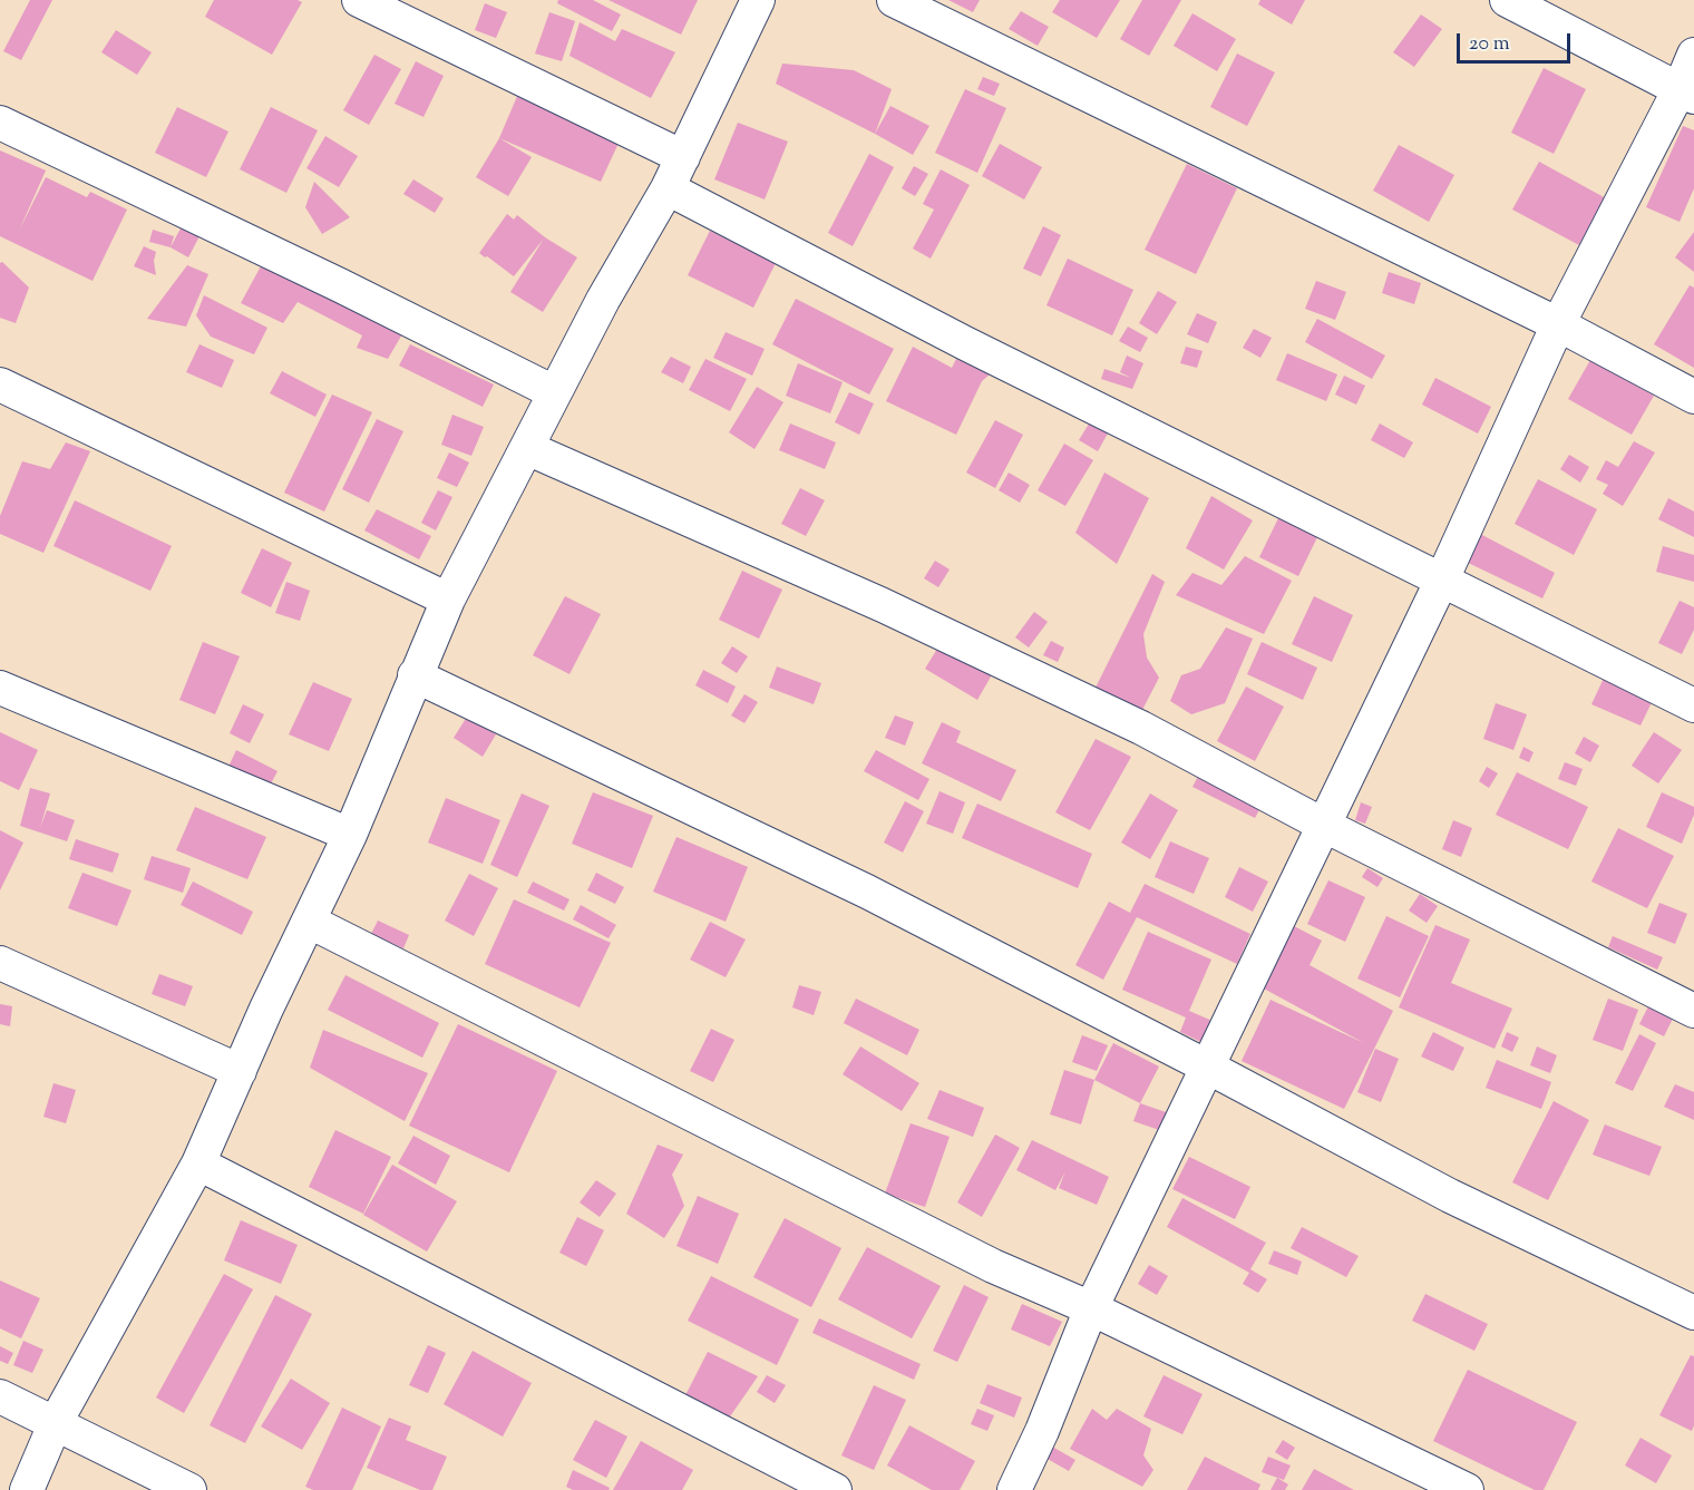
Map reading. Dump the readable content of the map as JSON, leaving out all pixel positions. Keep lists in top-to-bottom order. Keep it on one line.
{"scale_bar":"20 m"}
